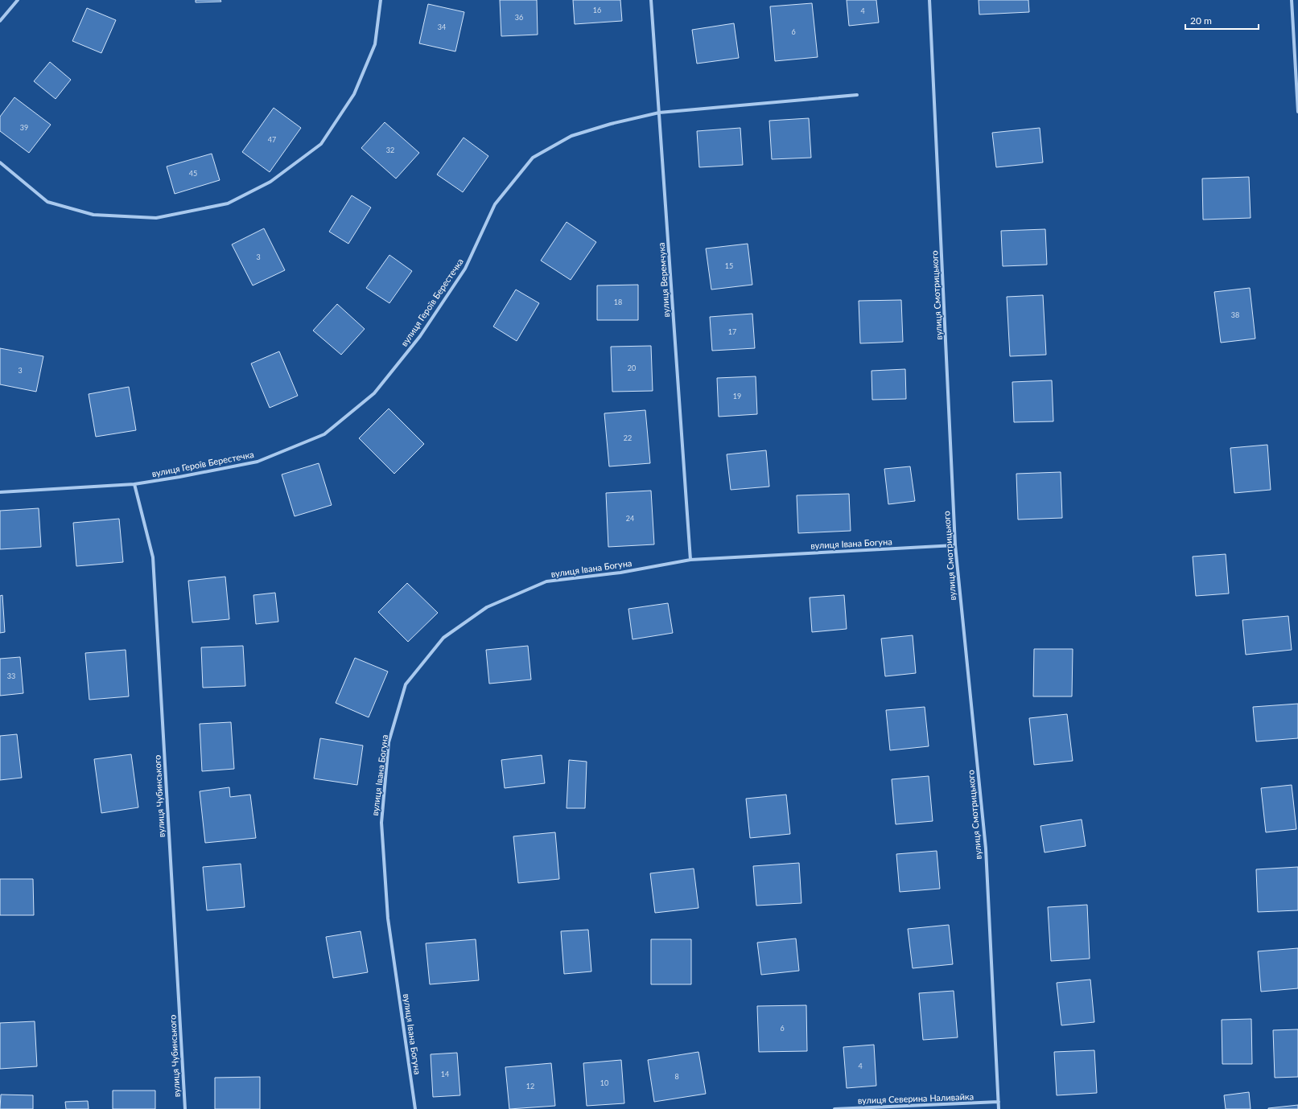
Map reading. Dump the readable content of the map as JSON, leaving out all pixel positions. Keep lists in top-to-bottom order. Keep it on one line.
{"streets":{"street":["вулиця Веремчука","вулиця Смотрицького","вулиця Героїв Берестечка","вулиця Івана Богуна","вулиця Чубинського","вулиця Северина Наливайка"]},"crossings":[["вулиця Веремчука","вулиця Героїв Берестечка"],["вулиця Веремчука","вулиця Івана Богуна"],["вулиця Смотрицького","вулиця Івана Богуна"],["вулиця Смотрицького","вулиця Северина Наливайка"],["вулиця Героїв Берестечка","вулиця Чубинського"]],"house_numbers":["16","4","36","34","6","39","47","32","45","3","15","18","38","17","20","3","19","22","24","33","6","4","14","8","10","12"],"scale_bar":"20 m"}
